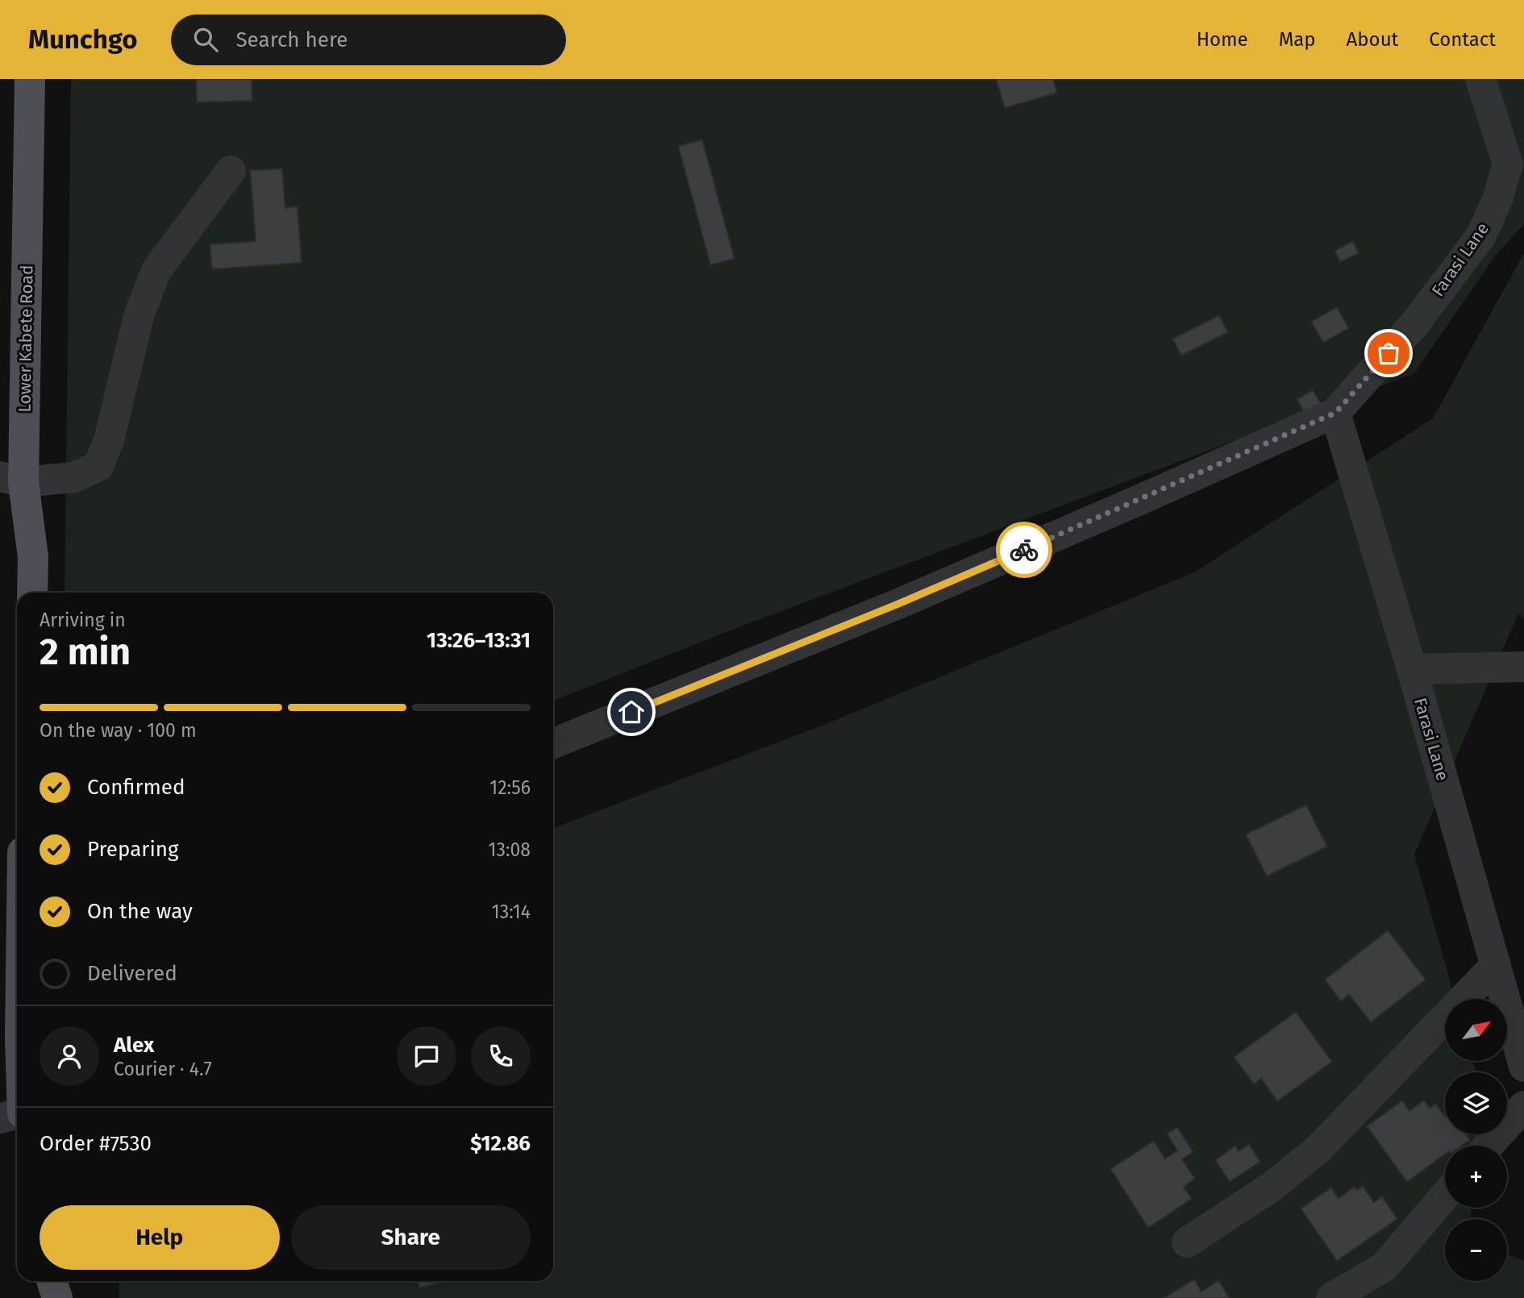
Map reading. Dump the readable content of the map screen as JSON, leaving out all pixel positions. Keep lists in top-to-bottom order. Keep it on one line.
{"streets":{"main road":["Lower Kabete Road"],"street":["Farasi Lane"]},"north":"top right","page":{"header":"Munchgo","search":"Search here","nav":["Home","Map","About","Contact"],"heading":["2 min","Arriving in","13:26–13:31"],"panel":["Alex","Courier · 4.7","Order #7530","$12.86"],"bar":"On the way · 100 m","list":[["Confirmed","12:56"],["Preparing","13:08"],["On the way","13:14"],"Delivered"],"map_buttons":["+","−"],"buttons":["Help","Share"]}}
